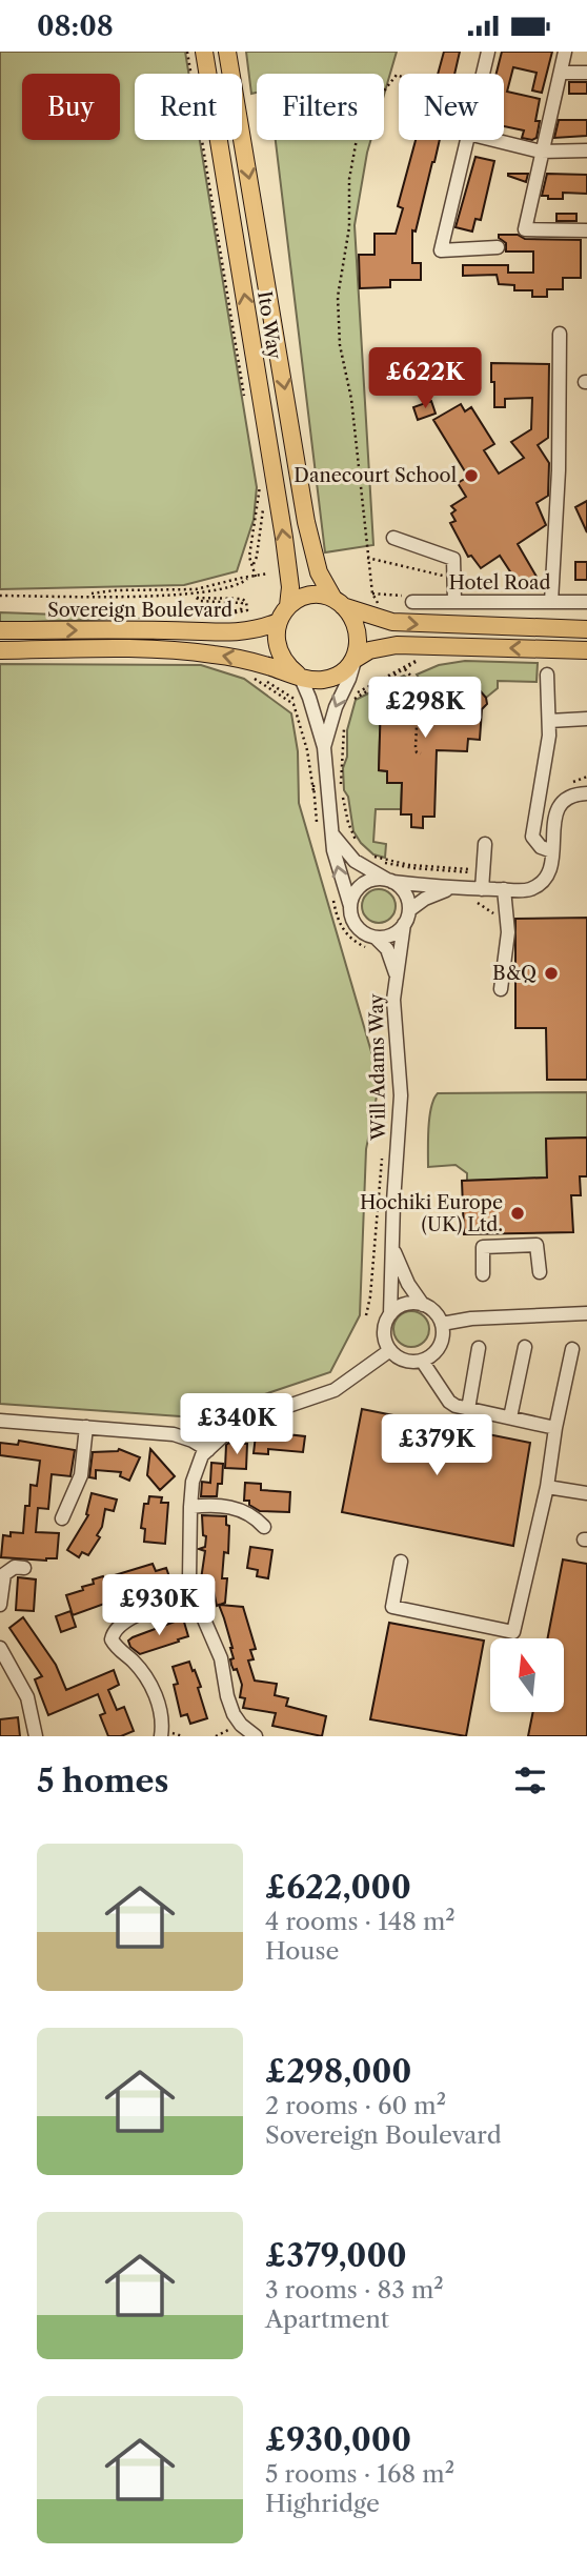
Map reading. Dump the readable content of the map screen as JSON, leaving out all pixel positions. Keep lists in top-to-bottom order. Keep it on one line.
{"streets":{"main road":["Ito Way","Sovereign Boulevard"],"street":["Hotel Road","Will Adams Way"]},"crossings":[["Ito Way","Sovereign Boulevard"]],"places":["Danecourt School","B&Q","Hochiki Europe (UK) Ltd."],"north":"top","page":{"status":"08:08","chip":["Buy","Rent","Filters","New"],"price":["£622K","£298K","£340K","£379K","£930K"],"heading":"5 homes","list":[{"name":"£622,000","note":"4 rooms · 148 m² · House"},{"name":"£298,000","note":"2 rooms · 60 m² · Sovereign Boulevard"},{"name":"£379,000","note":"3 rooms · 83 m² · Apartment"},{"name":"£930,000","note":"5 rooms · 168 m² · Highridge"}]}}
